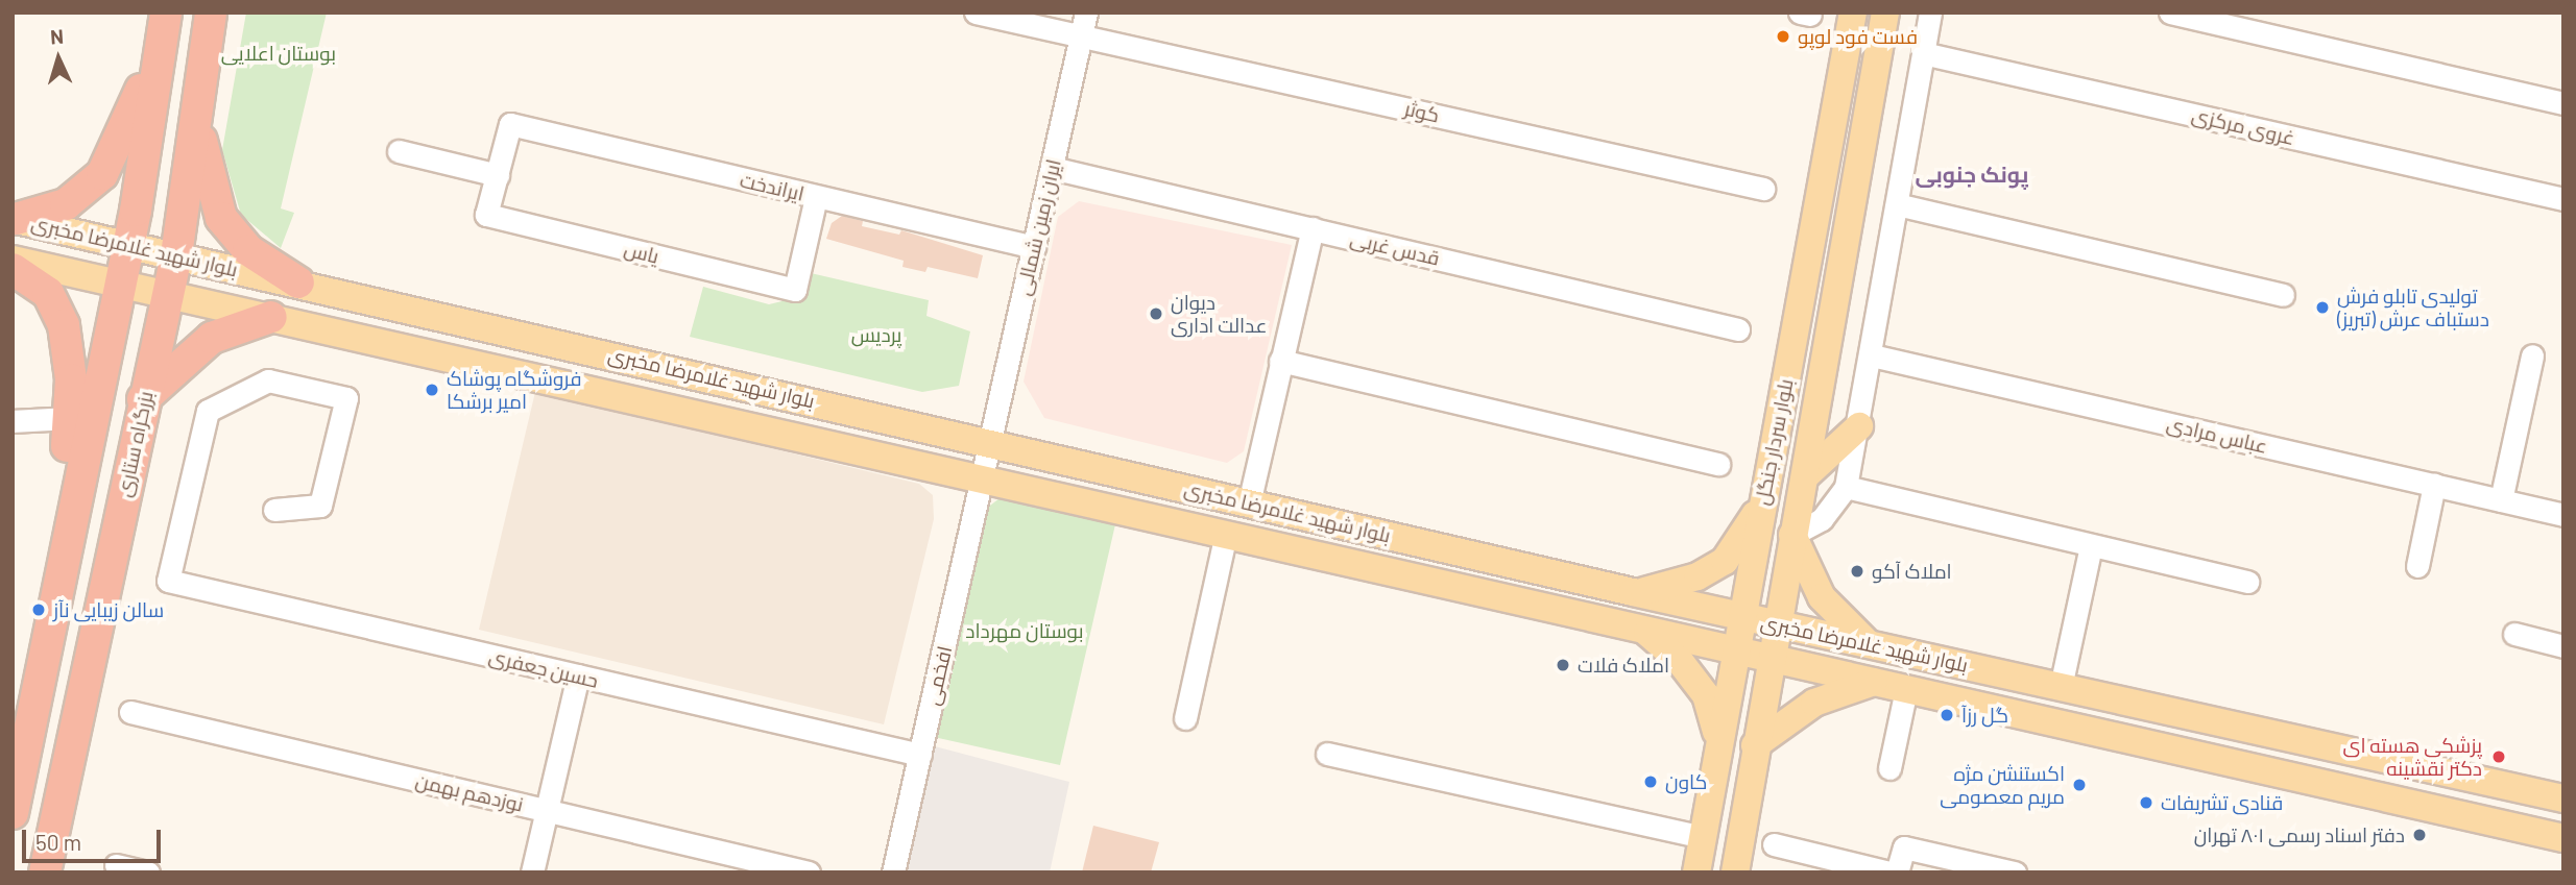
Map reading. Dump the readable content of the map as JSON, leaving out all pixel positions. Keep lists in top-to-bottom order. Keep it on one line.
{"streets":{"highway":["بزرگراه ستاری"],"main road":["بلوار شهید غلامرضا مخبری","بلوار سردار جنگل"],"street":["کوثر","غروی مرکزی","ایراندخت","ایران زمین شمالی","قدس غربی","یاس","عباس مرادی","حسین جعفری","افخمی","نوزدهم بهمن"]},"crossings":[["کوثر","ایران زمین شمالی"],["ایراندخت","ایران زمین شمالی"],["ایراندخت","یاس"],["ایران زمین شمالی","بلوار شهید غلامرضا مخبری"],["ایران زمین شمالی","قدس غربی"],["ایران زمین شمالی","افخمی"],["بلوار شهید غلامرضا مخبری","بلوار سردار جنگل"],["بلوار شهید غلامرضا مخبری","بزرگراه ستاری"],["بلوار شهید غلامرضا مخبری","افخمی"],["حسین جعفری","افخمی"]],"districts":["پونک جنوبی"],"parks":["بوستان اعلایی","پردیس","بوستان مهرداد"],"places":["فست فود لوپو","تولیدی تابلو فرش دستباف عرش (تبریز)","دیوان عدالت اداری","فروشگاه پوشاک امیر برشکا","املاک آکو","سالن زیبایی نآز","املاک فلات","گل رزآ","پزشکی هسته ای دکتر نقشینه","کاون","اکستنشن مژه مریم معصومی","قنادی تشریفات","دفتر اسناد رسمی ۸۰۱ تهران"],"scale_bar":"50 m","north":"top"}
